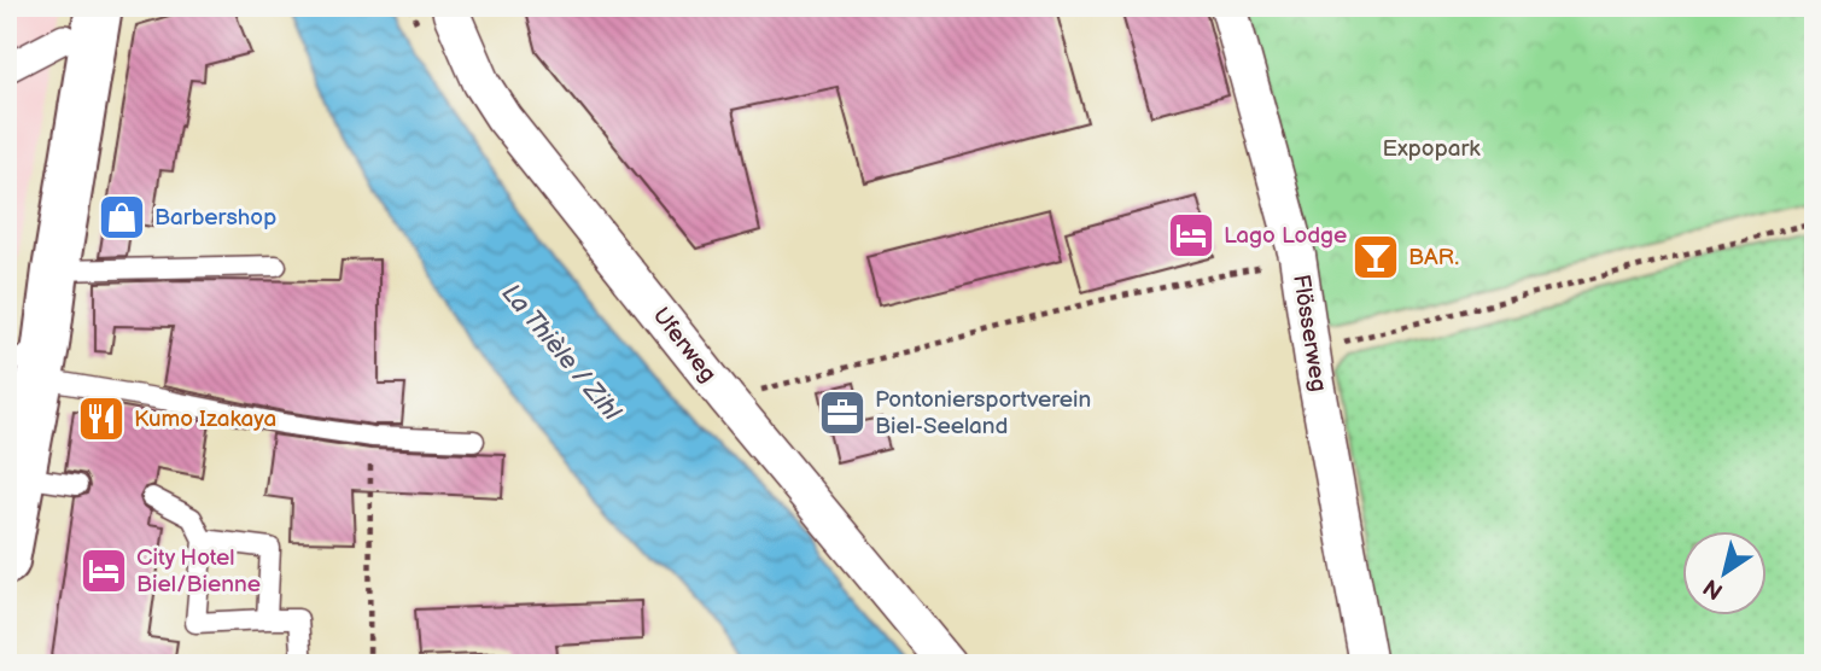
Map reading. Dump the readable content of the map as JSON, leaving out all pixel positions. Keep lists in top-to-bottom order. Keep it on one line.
{"streets":{"street":["Flösserweg","Uferweg"]},"water":["La Thièle / Zihl"],"parks":["Expopark"],"places":{"shop":["Barbershop"],"hotel":["Lago Lodge","City Hotel Biel/Bienne"],"bar":["BAR."],"office":["Pontoniersportverein Biel-Seeland"],"restaurant":["Kumo Izakaya"]},"north":"bottom left"}
